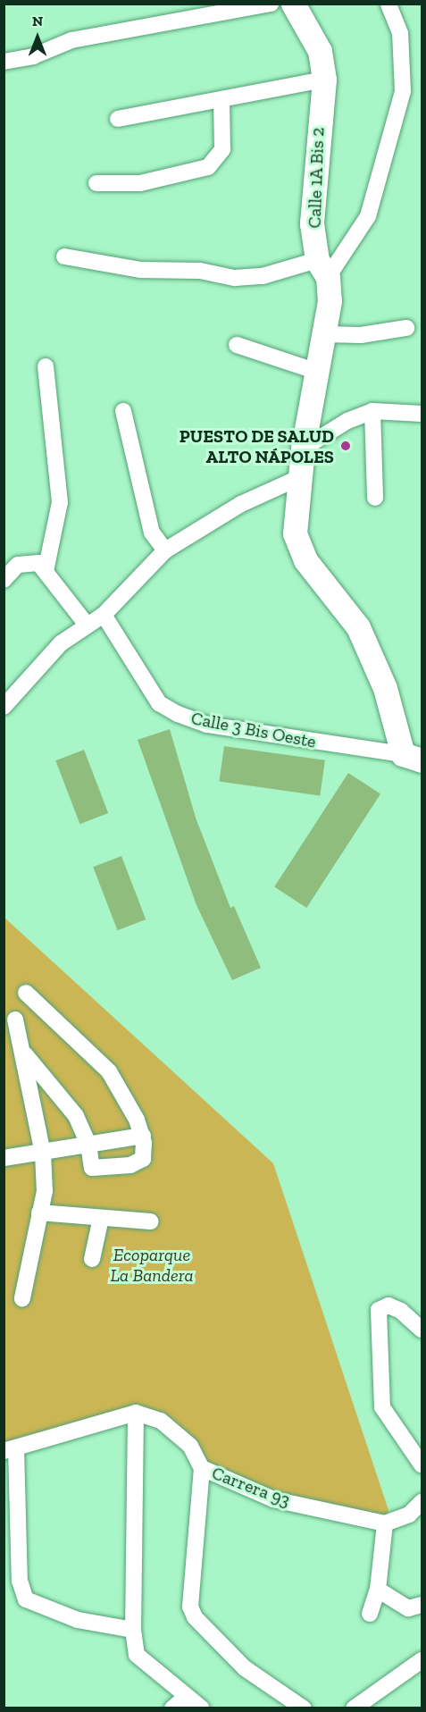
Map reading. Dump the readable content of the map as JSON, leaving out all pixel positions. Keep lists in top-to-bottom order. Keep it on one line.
{"streets":{"street":["Calle 1A Bis 2","Calle 3 Bis Oeste","Carrera 93"]},"crossings":[["Calle 1A Bis 2","Calle 3 Bis Oeste"]],"parks":["Ecoparque La Bandera"],"places":["PUESTO DE SALUD ALTO NÁPOLES"],"north":"top"}
